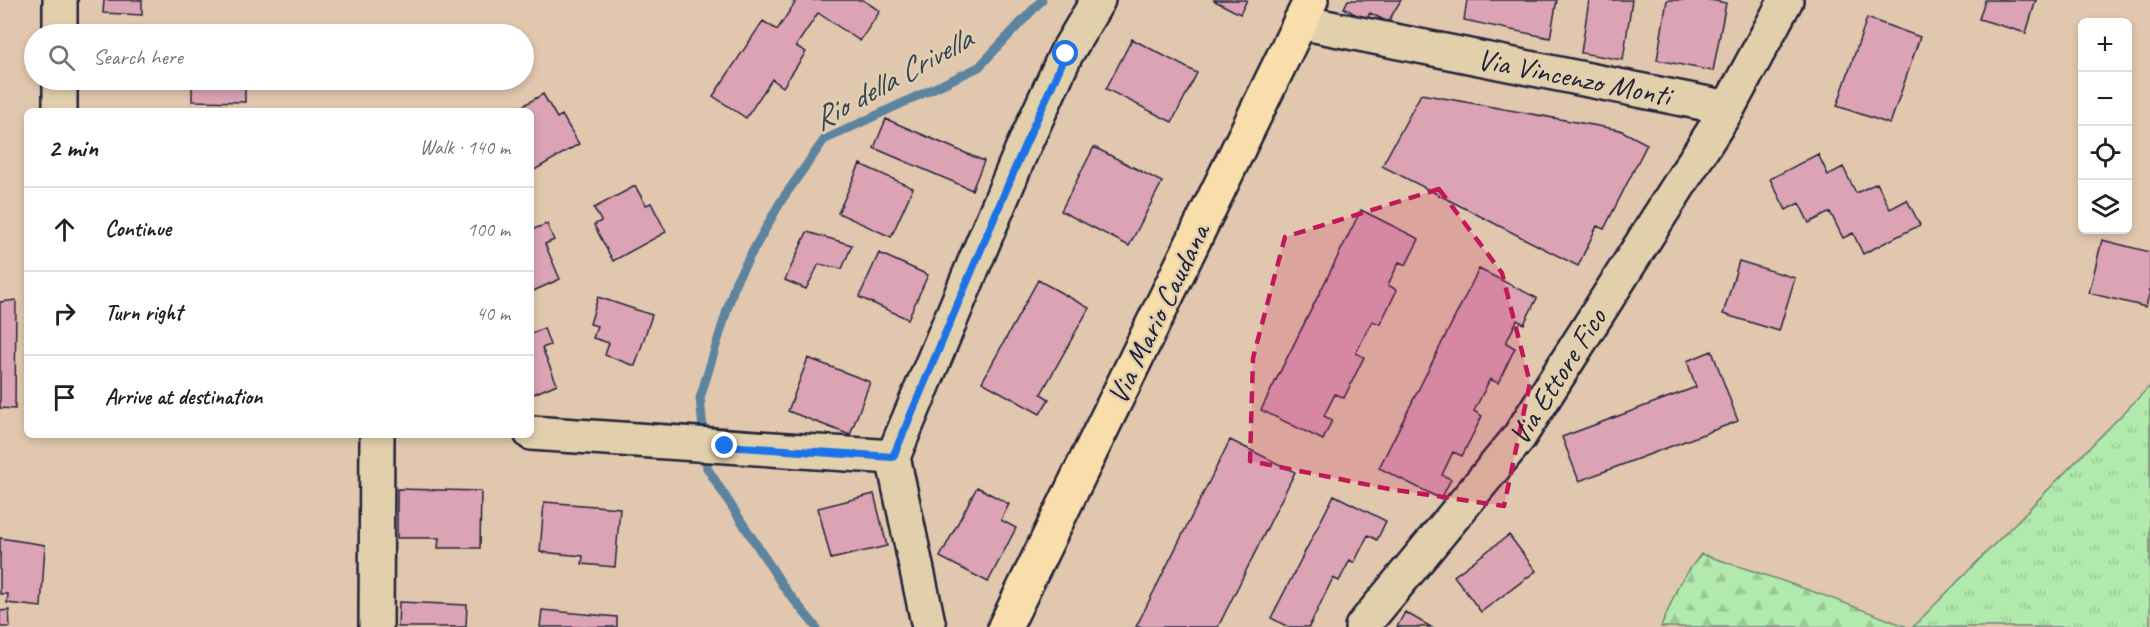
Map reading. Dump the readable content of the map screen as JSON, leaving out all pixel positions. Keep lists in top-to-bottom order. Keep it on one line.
{"streets":{"main road":["Via Mario Caudana"],"street":["Via Vincenzo Monti","Via Ettore Fico"]},"crossings":[["Via Vincenzo Monti","Via Mario Caudana"],["Via Vincenzo Monti","Via Ettore Fico"]],"water":["Rio della Crivella"],"page":{"map_buttons":["+","−"],"search":"Search here","heading":["2 min","Walk · 140 m"],"list":[["Continue","100 m"],["Turn right","40 m"],"Arrive at destination"]}}
